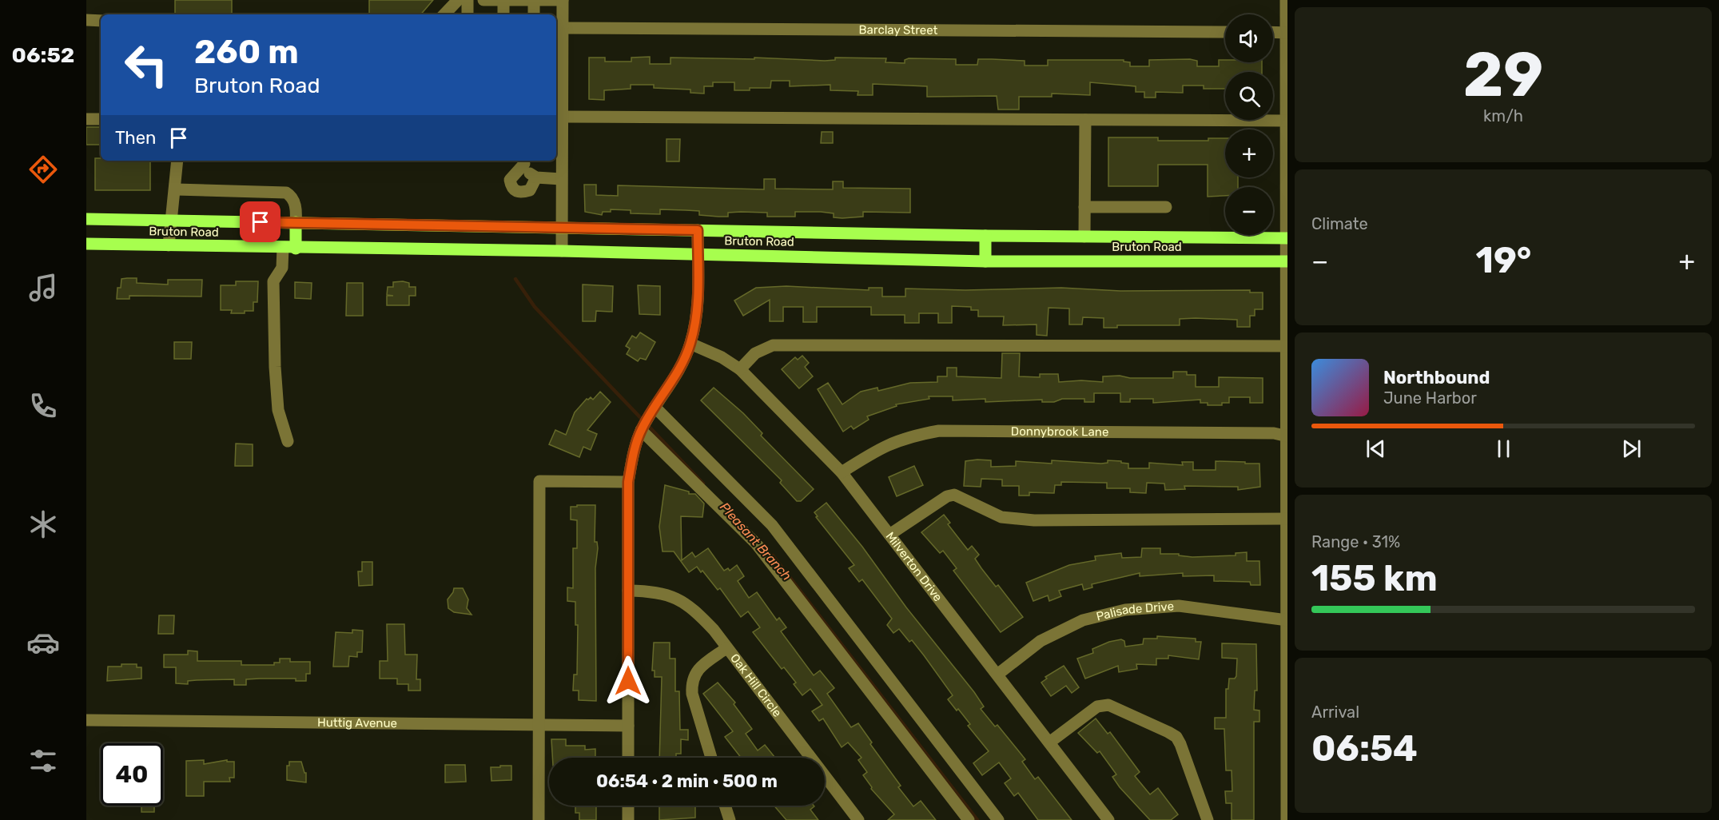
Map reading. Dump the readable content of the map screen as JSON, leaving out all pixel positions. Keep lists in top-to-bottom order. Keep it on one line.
{"streets":{"main road":["Bruton Road"],"street":["Barclay Street","Donnybrook Lane","Milverton Drive","Palisade Drive","Oak Hill Circle","Huttig Avenue"]},"crossings":[["Donnybrook Lane","Milverton Drive"],["Milverton Drive","Palisade Drive"]],"water":["Pleasant Branch"],"page":{"tabs":"06:52","tile":[["29","km/h"],"Climate",["Range · 31%","155 km"],["Arrival","06:54"]],"map_buttons":["+","−"],"turn":["260 m","Bruton Road"],"then":"Then","heat":["−","19°","+"],"song":["Northbound","June Harbor"],"limit":"40","trip":"06:54 · 2 min · 500 m"}}
